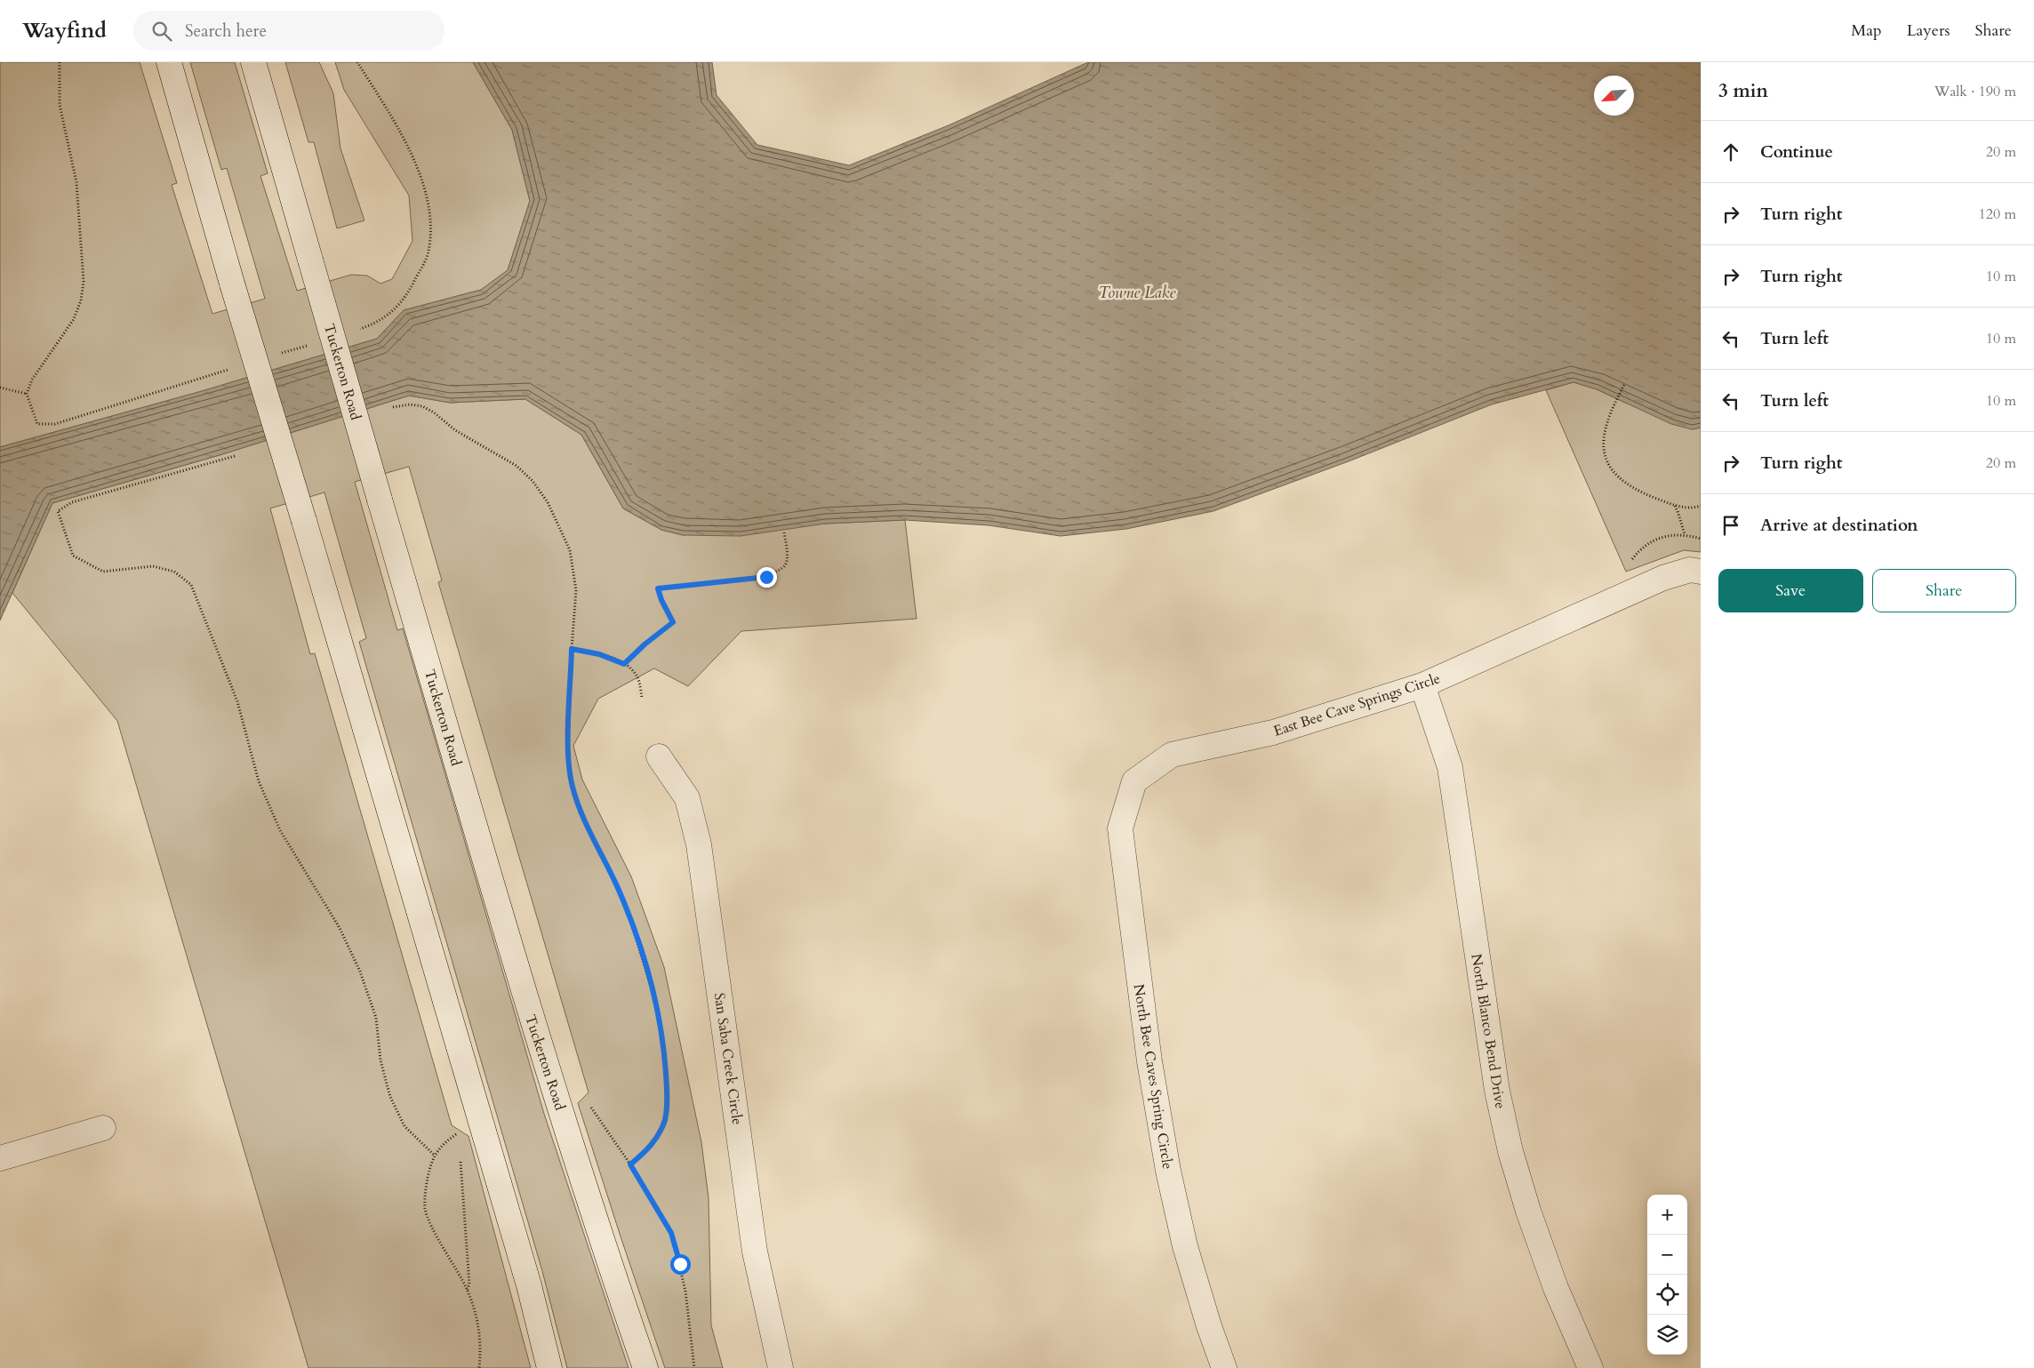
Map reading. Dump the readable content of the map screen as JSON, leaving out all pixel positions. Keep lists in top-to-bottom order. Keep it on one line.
{"streets":{"main road":["Tuckerton Road","East Bee Cave Springs Circle","North Blanco Bend Drive","San Saba Creek Circle","North Bee Caves Spring Circle"]},"crossings":[["East Bee Cave Springs Circle","North Blanco Bend Drive"],["East Bee Cave Springs Circle","North Bee Caves Spring Circle"]],"water":["Towne Lake"],"north":"bottom left","page":{"header":"Wayfind","search":"Search here","nav":["Map","Layers","Share"],"heading":["3 min","Walk · 190 m"],"list":[["Continue","20 m"],["Turn right","120 m"],["Turn right","10 m"],["Turn left","10 m"],["Turn left","10 m"],["Turn right","20 m"],"Arrive at destination"],"buttons":["Save","Share"],"map_buttons":["+","−"]}}
